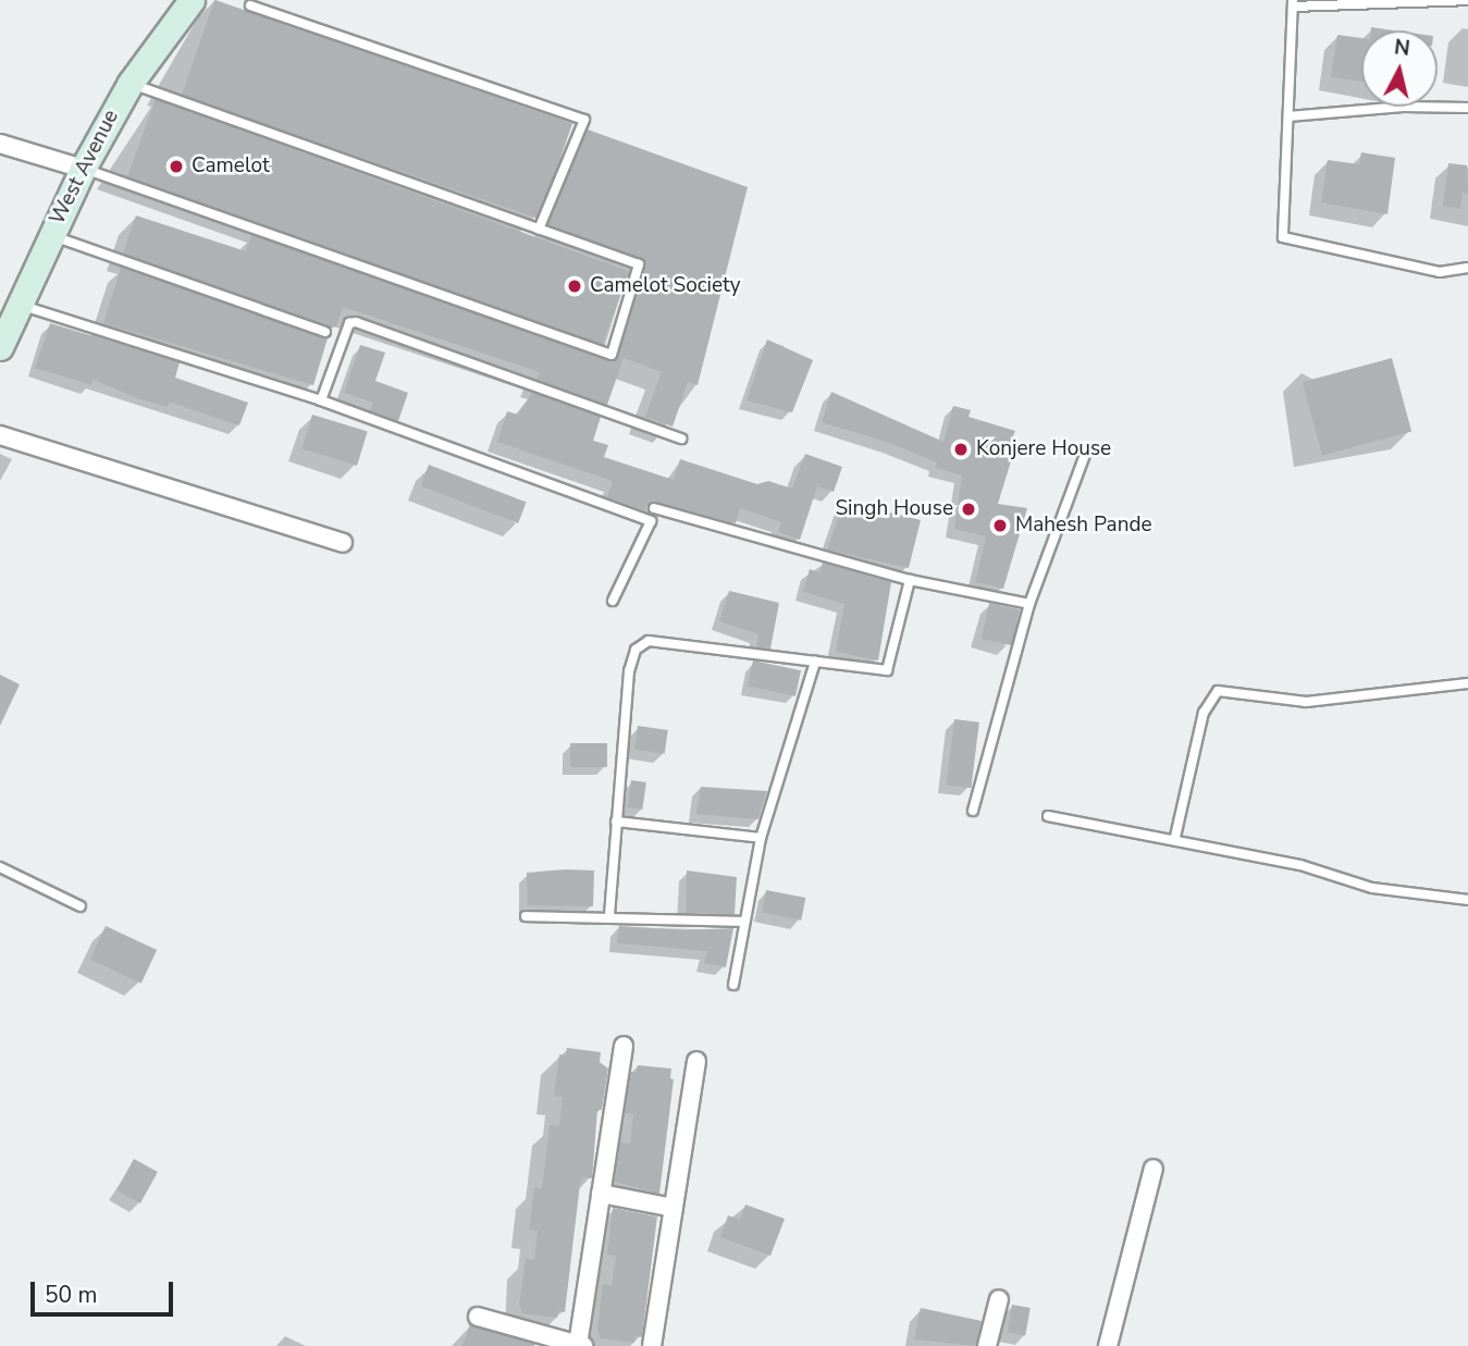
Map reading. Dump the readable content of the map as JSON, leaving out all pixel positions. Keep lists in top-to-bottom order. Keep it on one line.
{"streets":{"street":["West Avenue"]},"places":["Camelot","Camelot Society","Konjere House","Singh House","Mahesh Pande"],"scale_bar":"50 m","north":"top"}
